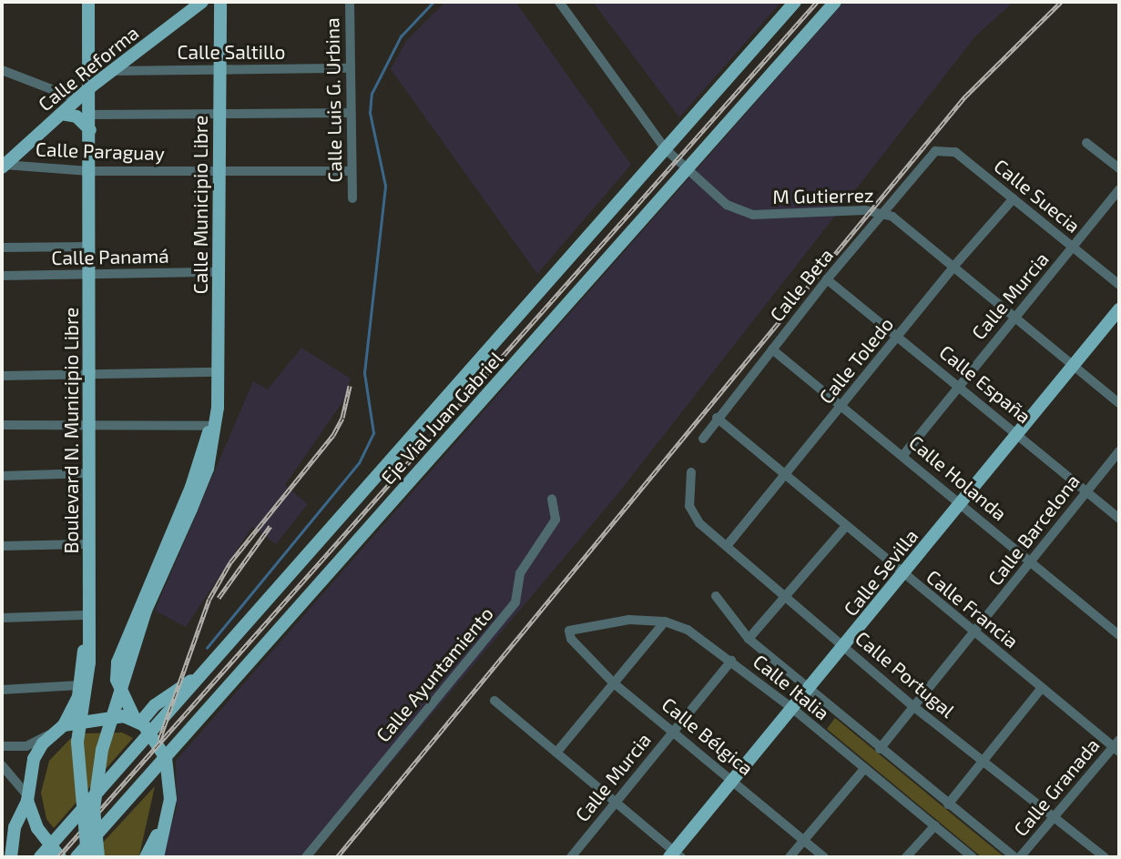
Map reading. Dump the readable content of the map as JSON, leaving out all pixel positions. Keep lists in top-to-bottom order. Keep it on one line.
{"streets":{"main road":["Calle Reforma","Calle Municipio Libre","Eje Vial Juan Gabriel","Boulevard N. Municipio Libre","Calle Sevilla"],"street":["Calle Saltillo","Calle Luis G. Urbina","Calle Paraguay","M Gutierrez","Calle Suecia","Calle Panamá","Calle Beta","Calle Murcia","Calle Toledo","Calle España","Calle Holanda","Calle Barcelona","Calle Francia","Calle Ayuntamiento","Calle Portugal","Calle Italia","Calle Bélgica","Calle Granada"]},"crossings":[["Calle Saltillo","Calle Reforma"],["Calle Saltillo","Calle Luis G. Urbina"],["Calle Saltillo","Calle Municipio Libre"],["Calle Reforma","Calle Paraguay"],["Calle Reforma","Boulevard N. Municipio Libre"],["Calle Luis G. Urbina","Calle Paraguay"],["Calle Paraguay","Calle Municipio Libre"],["Calle Paraguay","Boulevard N. Municipio Libre"],["M Gutierrez","Calle Beta"],["M Gutierrez","Calle Murcia"],["M Gutierrez","Calle Toledo"],["M Gutierrez","Eje Vial Juan Gabriel"],["M Gutierrez","Calle Sevilla"],["Calle Suecia","Calle Beta"],["Calle Suecia","Calle Murcia"],["Calle Suecia","Calle Toledo"],["Calle Municipio Libre","Calle Panamá"],["Calle Panamá","Boulevard N. Municipio Libre"],["Calle Beta","Calle España"],["Calle Beta","Calle Holanda"],["Calle Beta","Calle Francia"],["Calle Murcia","Calle España"],["Calle Murcia","Calle Holanda"],["Calle Murcia","Calle Italia"],["Calle Murcia","Calle Bélgica"],["Calle Toledo","Calle España"],["Calle Toledo","Calle Holanda"],["Calle Toledo","Calle Francia"],["Calle Toledo","Calle Portugal"],["Calle España","Calle Barcelona"],["Calle España","Calle Sevilla"],["Calle Holanda","Calle Barcelona"],["Calle Holanda","Calle Sevilla"],["Calle Barcelona","Calle Francia"],["Calle Barcelona","Calle Portugal"],["Calle Barcelona","Calle Italia"],["Calle Sevilla","Calle Francia"],["Calle Sevilla","Calle Portugal"],["Calle Sevilla","Calle Italia"],["Calle Sevilla","Calle Bélgica"],["Calle Francia","Calle Granada"],["Calle Portugal","Calle Granada"],["Calle Italia","Calle Bélgica"],["Calle Italia","Calle Granada"]]}
